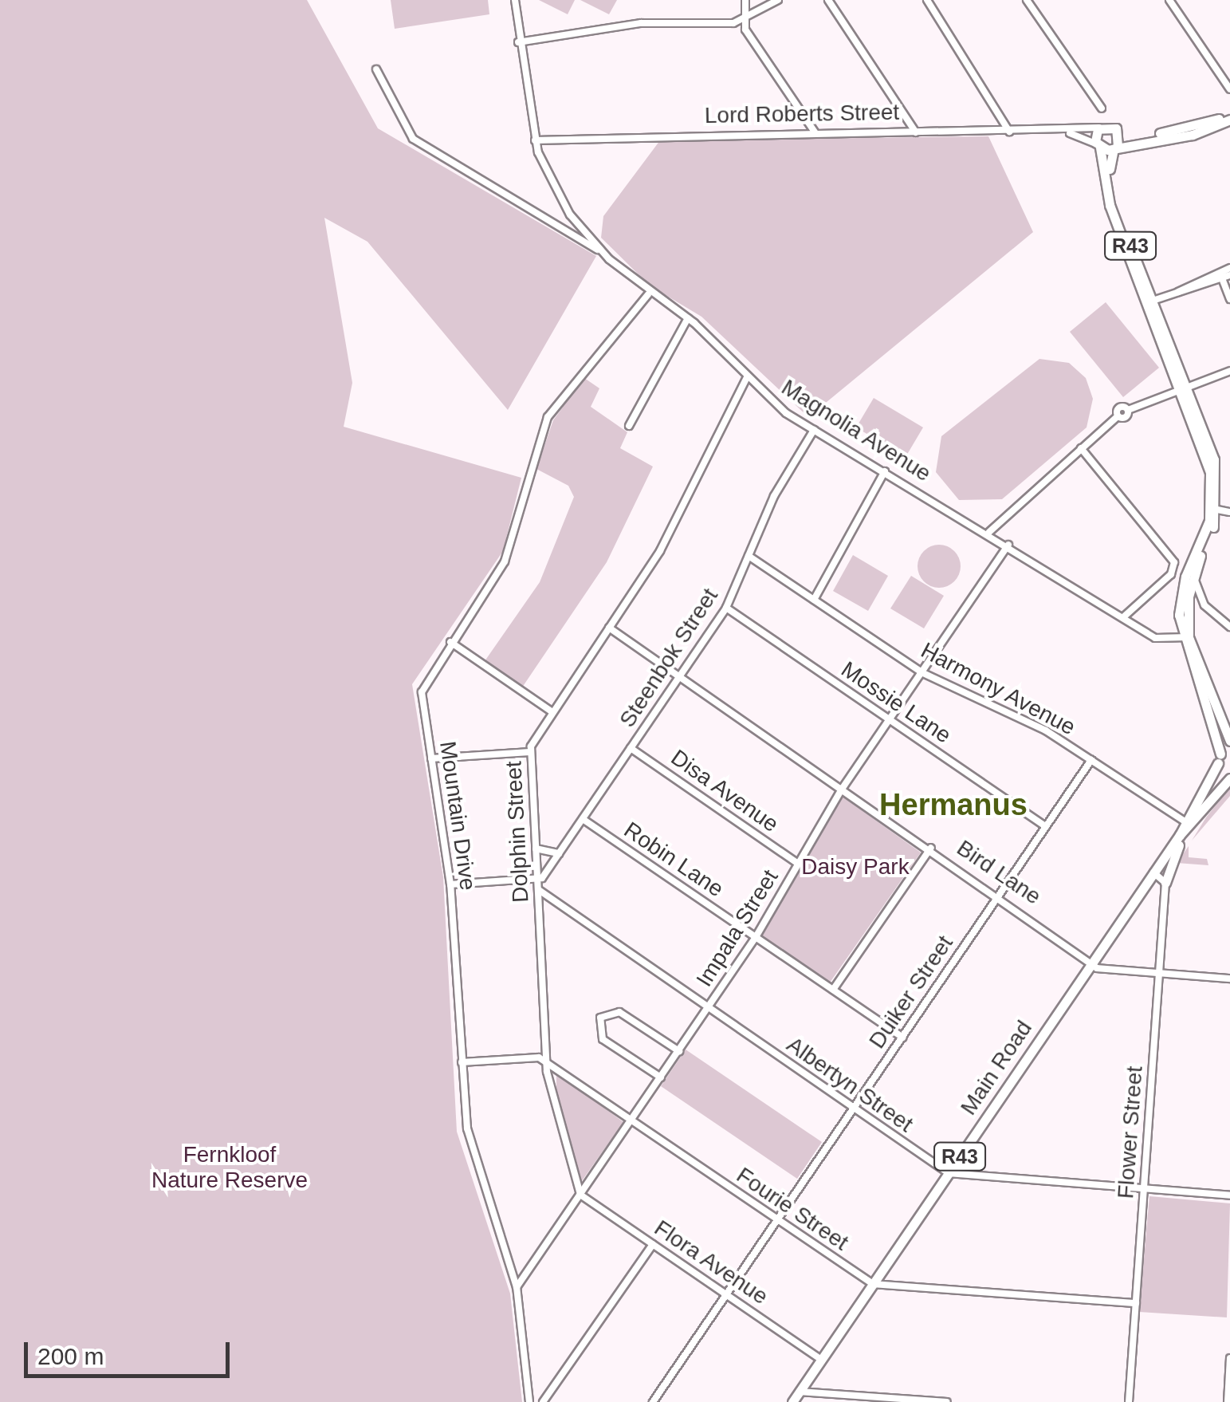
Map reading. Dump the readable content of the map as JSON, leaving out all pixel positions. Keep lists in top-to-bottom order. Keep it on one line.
{"streets":{"main road":["Lord Roberts Street","R43","Main Road"],"street":["Magnolia Avenue","Steenbok Street","Harmony Avenue","Mossie Lane","Disa Avenue","Mountain Drive","Dolphin Street","Robin Lane","Bird Lane","Impala Street","Duiker Street","Albertyn Street","Flower Street","Fourie Street","Flora Avenue"]},"crossings":[["Lord Roberts Street","R43"],["Lord Roberts Street","Magnolia Avenue"],["R43","Magnolia Avenue"],["R43","Main Road"],["Magnolia Avenue","Steenbok Street"],["Magnolia Avenue","Mountain Drive"],["Magnolia Avenue","Dolphin Street"],["Magnolia Avenue","Impala Street"],["Steenbok Street","Harmony Avenue"],["Steenbok Street","Mossie Lane"],["Steenbok Street","Disa Avenue"],["Steenbok Street","Dolphin Street"],["Steenbok Street","Robin Lane"],["Steenbok Street","Bird Lane"],["Harmony Avenue","Impala Street"],["Harmony Avenue","Duiker Street"],["Harmony Avenue","Main Road"],["Mossie Lane","Impala Street"],["Mossie Lane","Duiker Street"],["Disa Avenue","Impala Street"],["Mountain Drive","Impala Street"],["Dolphin Street","Bird Lane"],["Dolphin Street","Impala Street"],["Dolphin Street","Albertyn Street"],["Dolphin Street","Fourie Street"],["Dolphin Street","Flora Avenue"],["Robin Lane","Impala Street"],["Robin Lane","Duiker Street"],["Bird Lane","Impala Street"],["Bird Lane","Duiker Street"],["Bird Lane","Main Road"],["Bird Lane","Flower Street"],["Impala Street","Albertyn Street"],["Impala Street","Fourie Street"],["Impala Street","Flora Avenue"],["Duiker Street","Albertyn Street"],["Duiker Street","Fourie Street"],["Duiker Street","Flora Avenue"],["Main Road","Albertyn Street"],["Main Road","Fourie Street"],["Main Road","Flora Avenue"],["Albertyn Street","Flower Street"],["Flower Street","Fourie Street"]],"districts":["Hermanus"],"parks":["Daisy Park","Fernkloof Nature Reserve"],"scale_bar":"200 m"}
